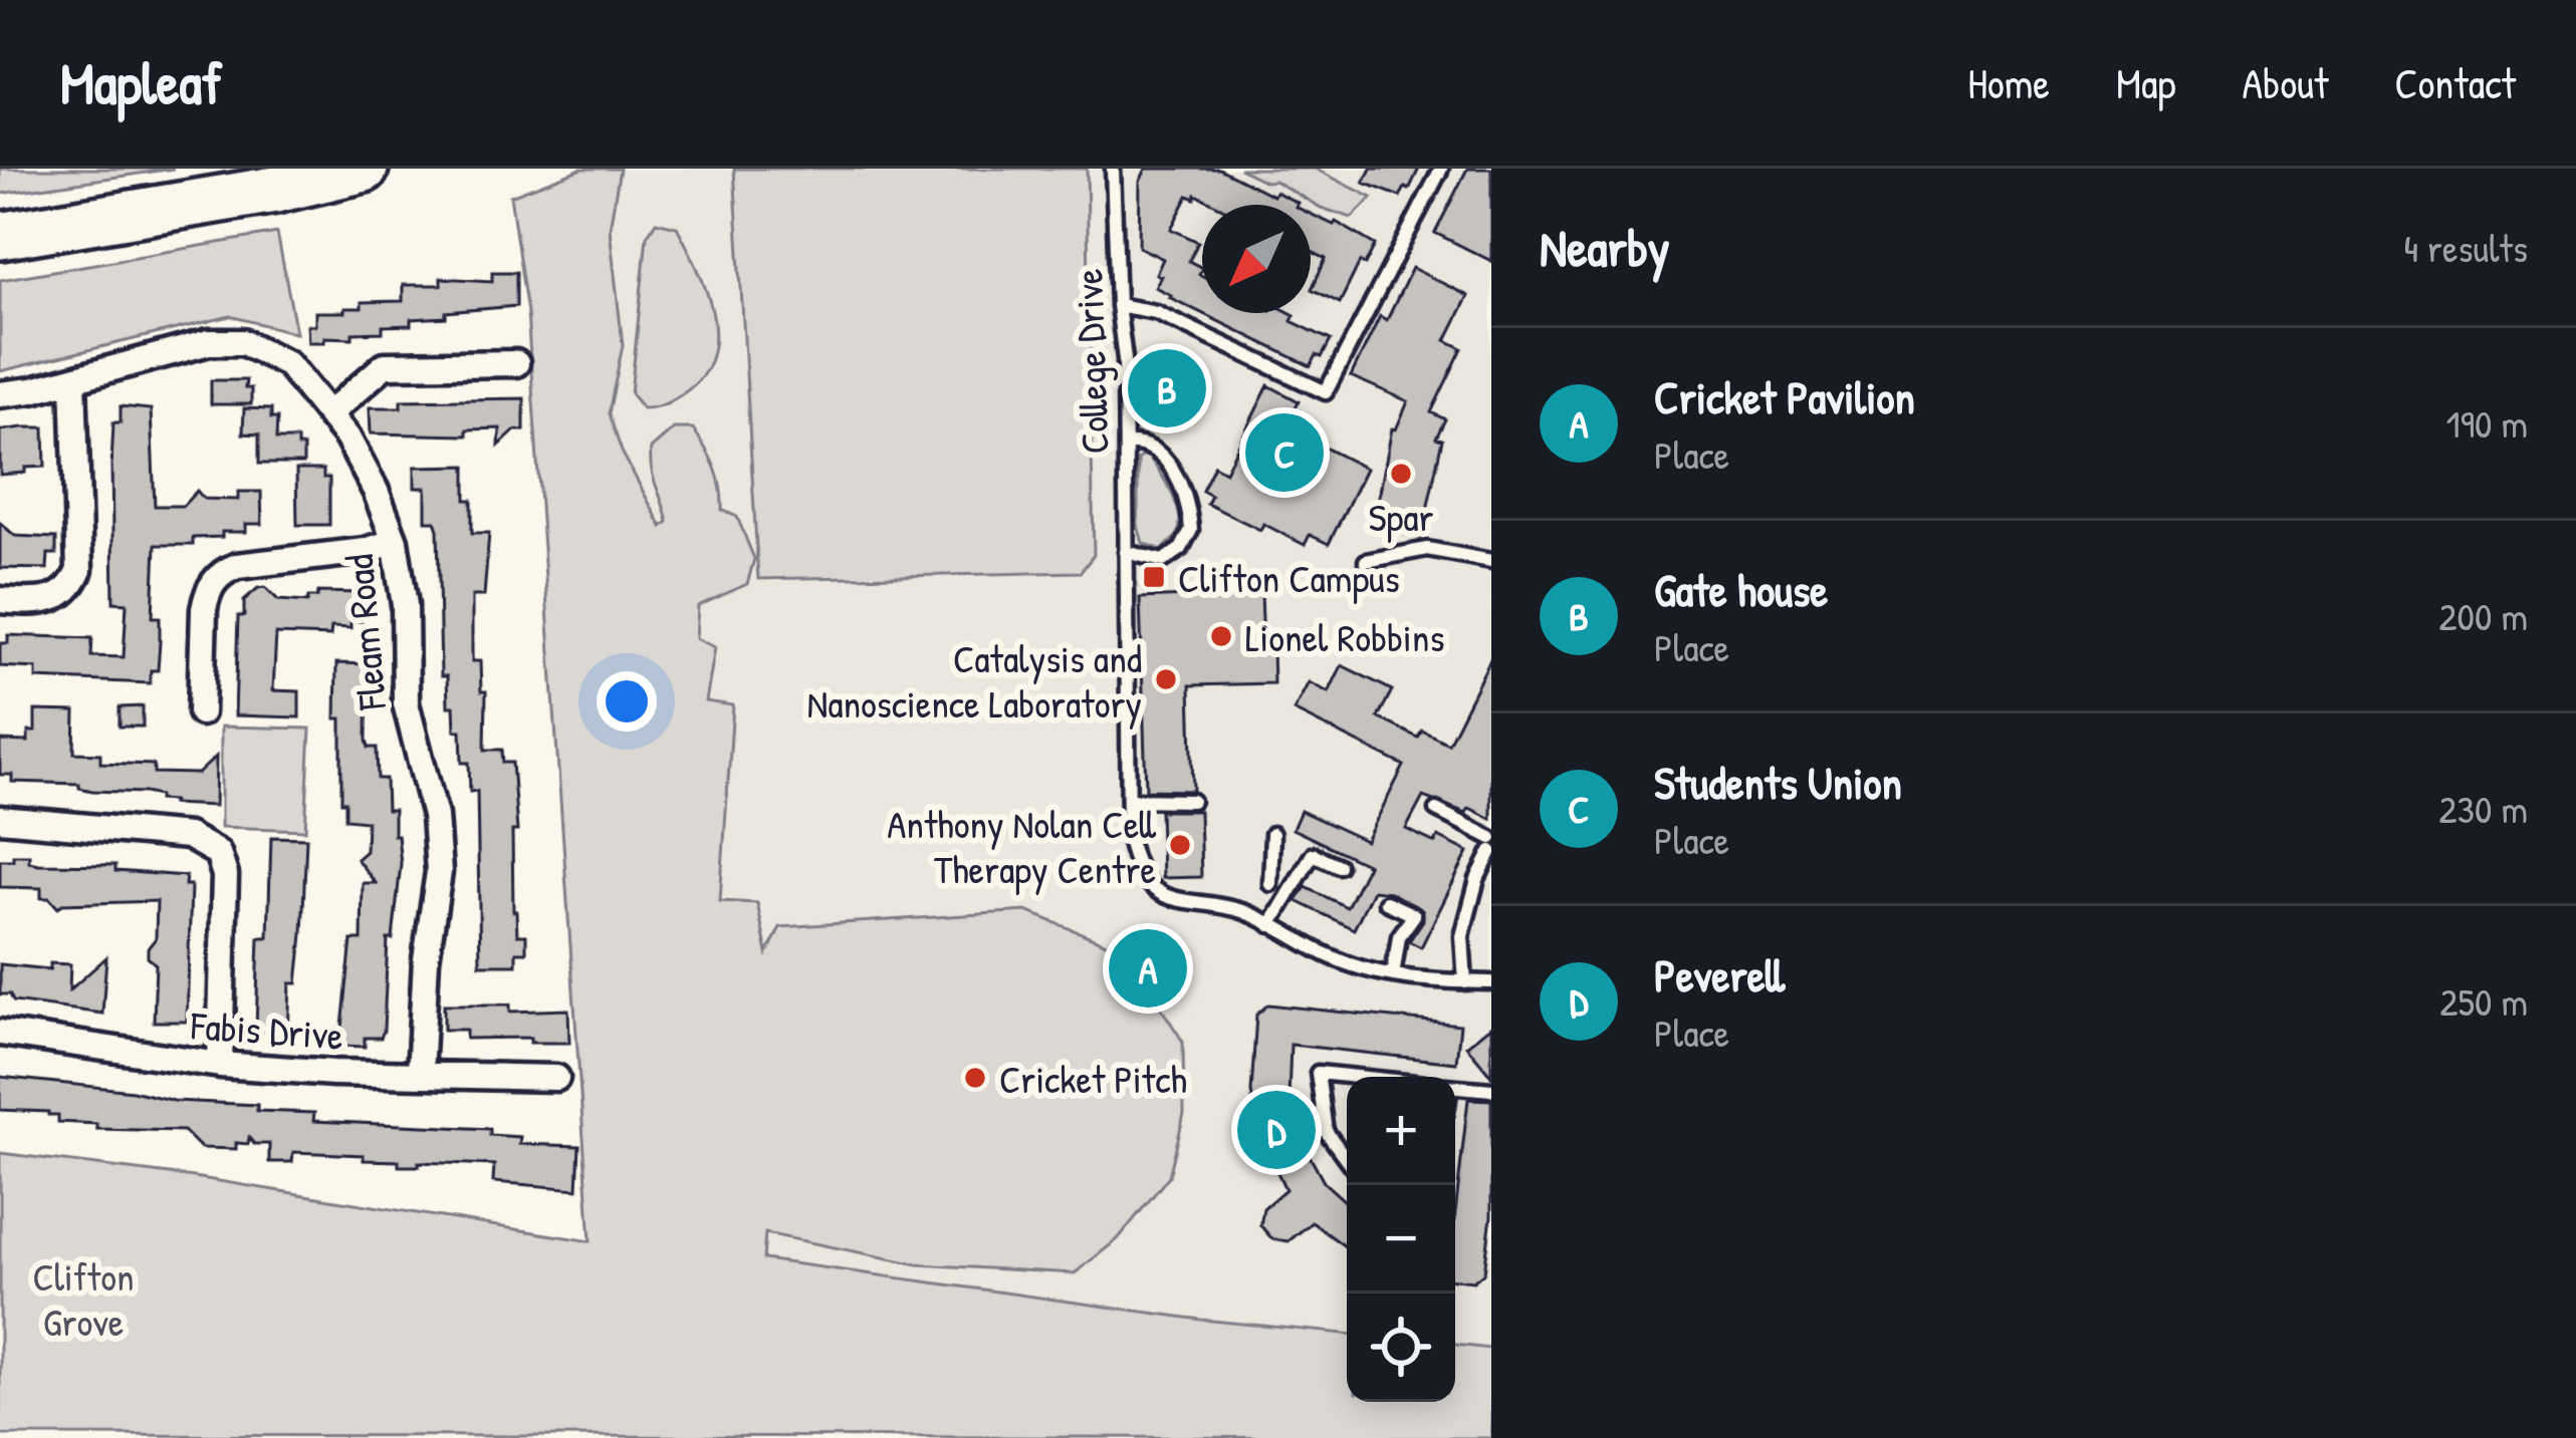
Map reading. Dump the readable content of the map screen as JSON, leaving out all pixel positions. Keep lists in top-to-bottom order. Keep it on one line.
{"streets":{"street":["Fleam Road","Fabis Drive"],"lane":["College Drive"]},"crossings":[["Fleam Road","Fabis Drive"]],"parks":["Clifton Grove"],"places":{"other":["Spar","Lionel Robbins","Catalysis and Nanoscience Laboratory","Anthony Nolan Cell Therapy Centre","Cricket Pitch"],"transit":["Clifton Campus"]},"north":"bottom left","page":{"header":"Mapleaf","nav":["Home","Map","About","Contact"],"heading":["Nearby","4 results"],"list":[{"mark":"A","name":"Cricket Pavilion","note":"Place","value":"190 m"},{"mark":"B","name":"Gate house","note":"Place","value":"200 m"},{"mark":"C","name":"Students Union","note":"Place","value":"230 m"},{"mark":"D","name":"Peverell","note":"Place","value":"250 m"}],"pins":["B","C","A","D"],"map_buttons":["+","−"]}}
